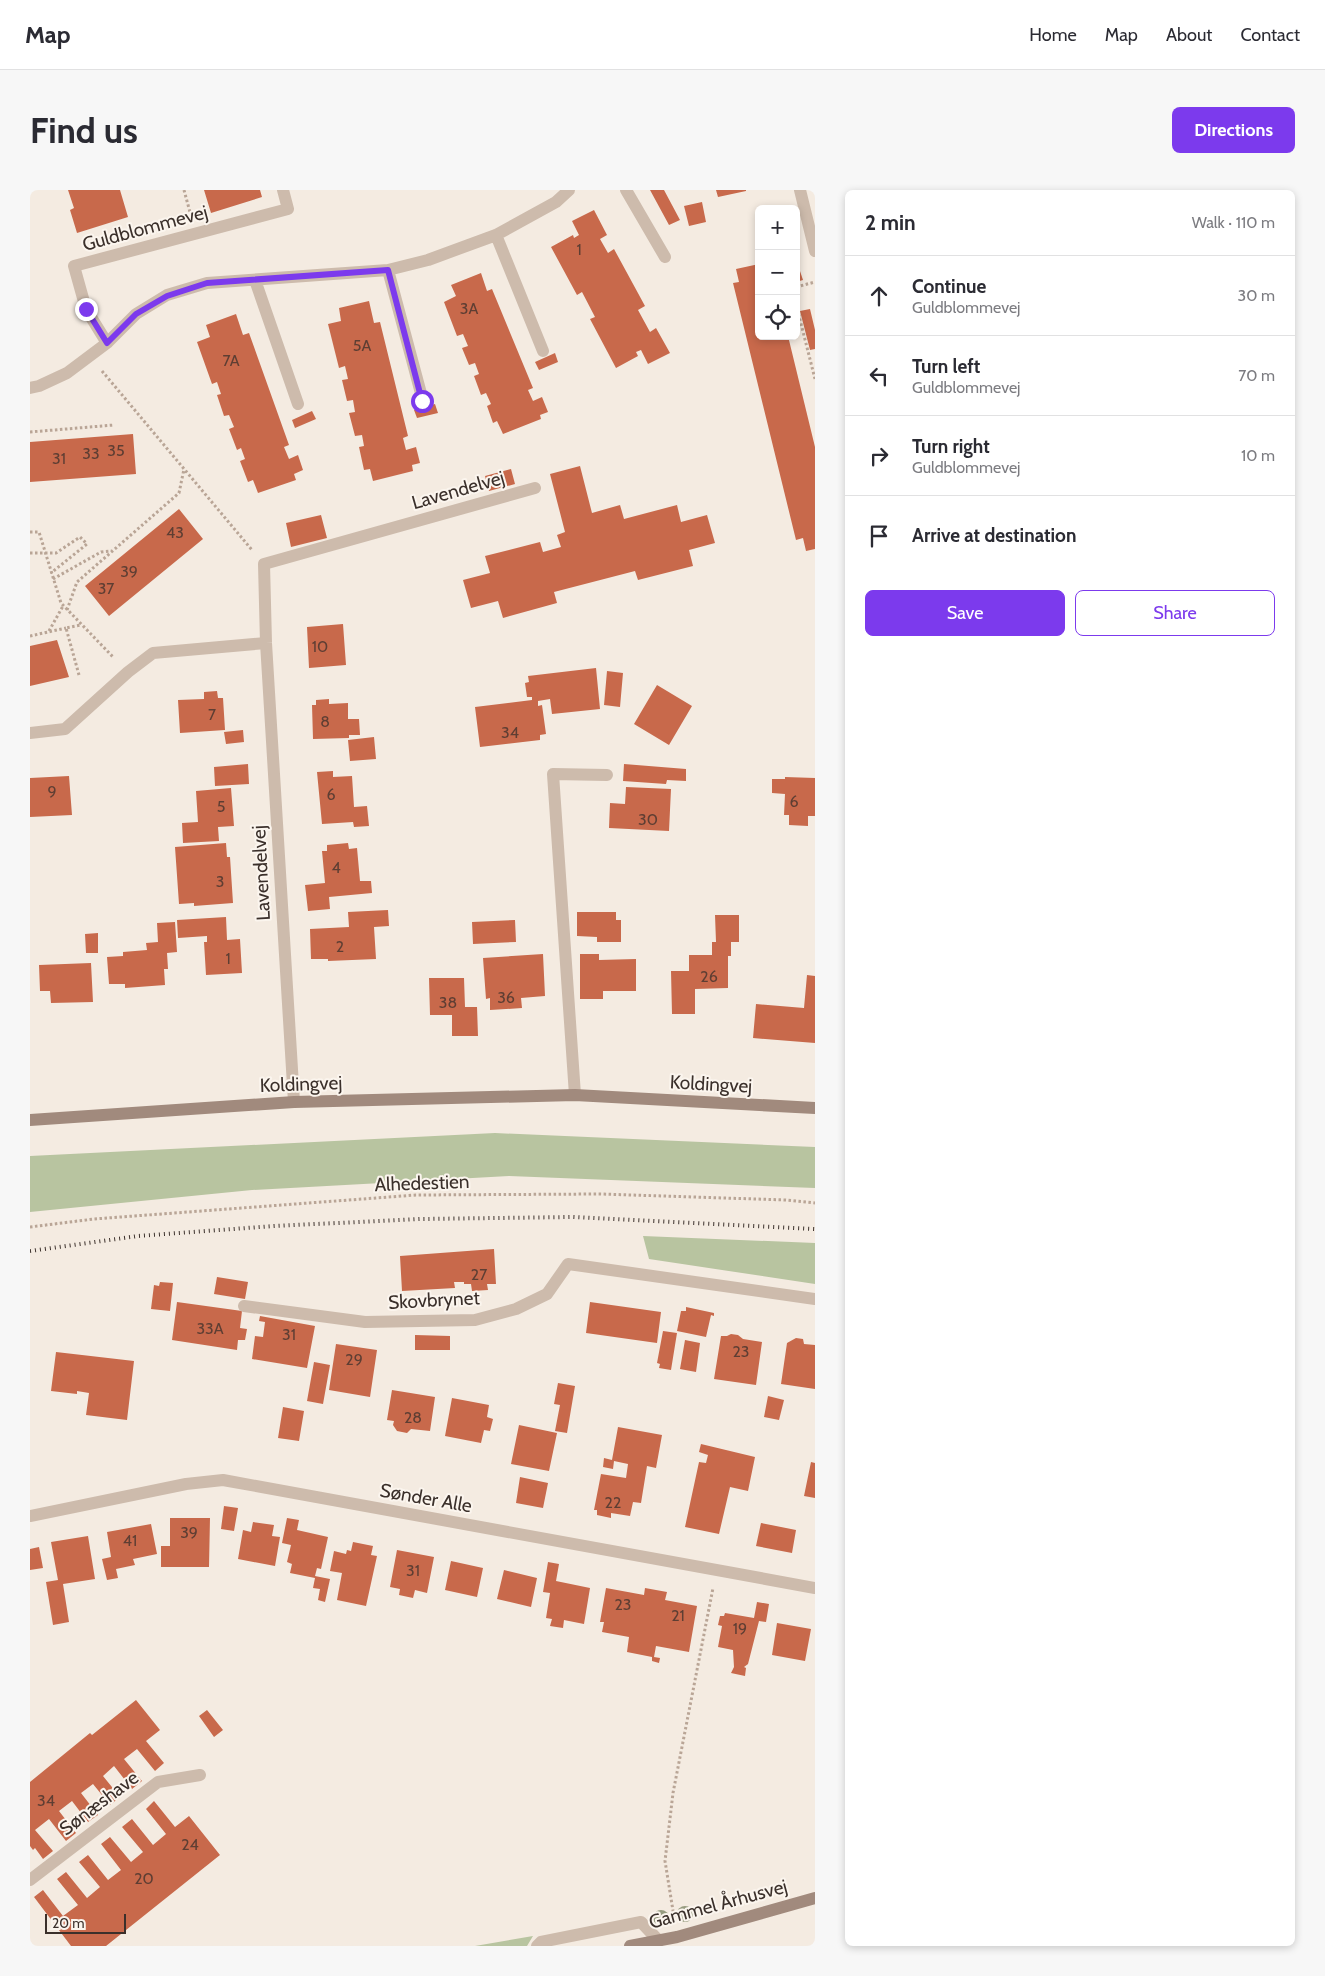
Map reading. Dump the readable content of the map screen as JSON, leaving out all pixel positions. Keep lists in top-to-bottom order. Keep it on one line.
{"streets":{"street":["Guldblommevej","Lavendelvej","Koldingvej","Skovbrynet","Sønder Alle","Sønæshave","Gammel Århusvej"],"path":["Alhedestien"]},"crossings":[["Lavendelvej","Koldingvej"]],"house_numbers":["1","3A","5A","7A","35","33","31","43","39","37","10","7","8","34","9","6","6","5","30","4","3","2","1","26","36","38","27","33A","31","23","29","28","22","39","41","31","23","21","19","34","24","20"],"scale_bar":"20 m","page":{"header":"Map","nav":["Home","Map","About","Contact"],"buttons":["Directions",["Save","Share"]],"title":"Find us","heading":["2 min","Walk · 110 m"],"map_buttons":["+","−"],"list":[["Continue","Guldblommevej","30 m"],["Turn left","Guldblommevej","70 m"],["Turn right","Guldblommevej","10 m"],"Arrive at destination"],"scale":"20 m"}}
